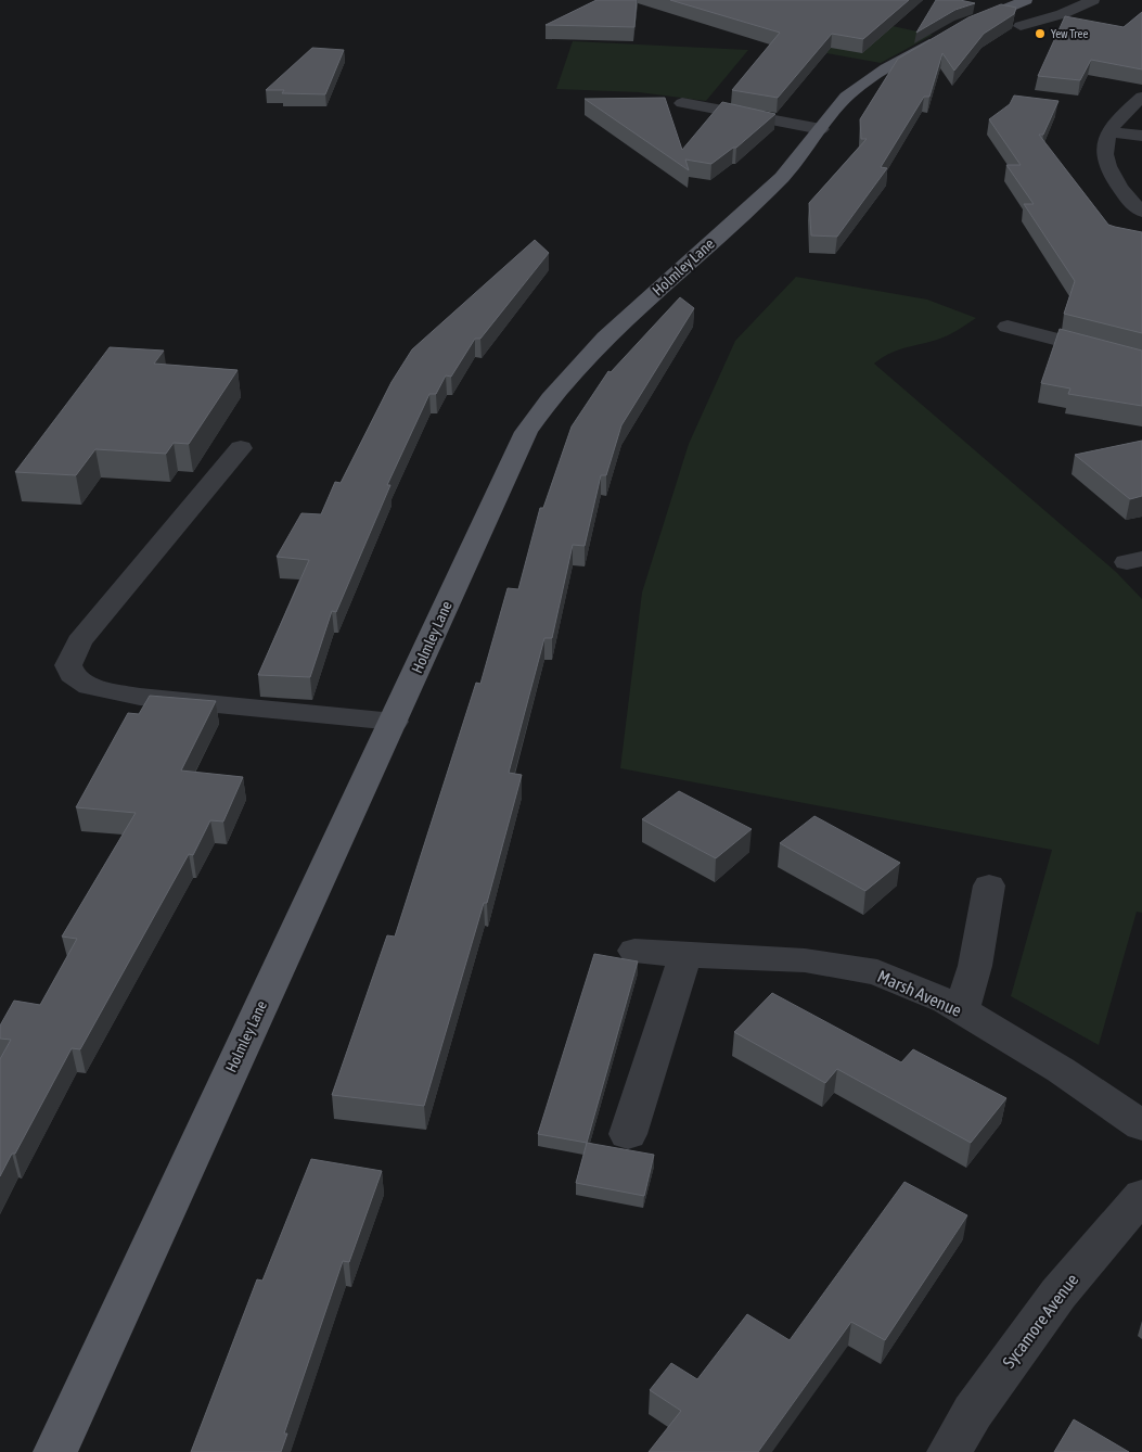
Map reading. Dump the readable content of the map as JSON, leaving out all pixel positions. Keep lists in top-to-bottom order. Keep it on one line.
{"streets":{"main road":["Holmley Lane"],"street":["Marsh Avenue","Sycamore Avenue"]},"places":["Yew Tree"]}
